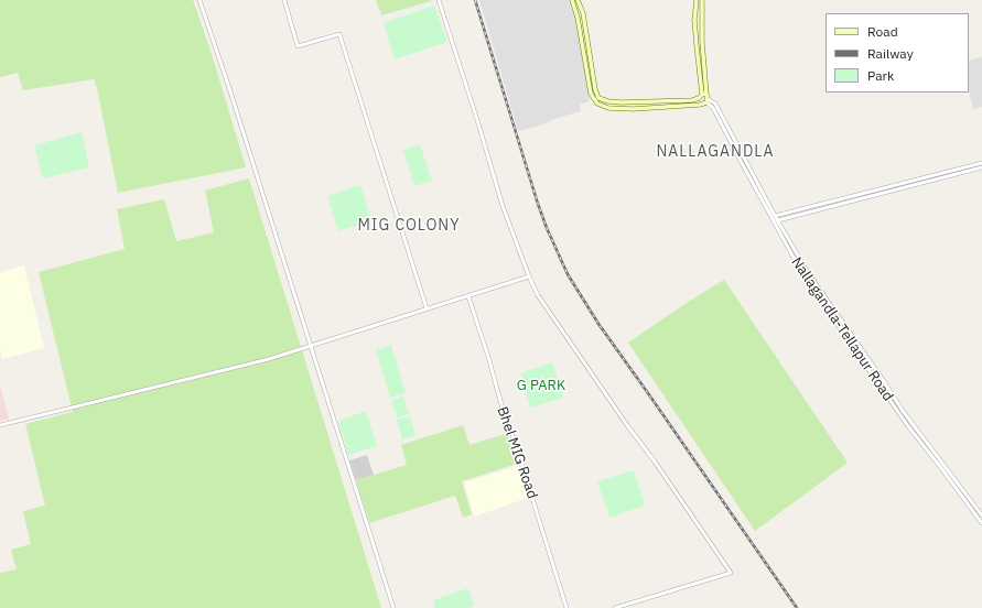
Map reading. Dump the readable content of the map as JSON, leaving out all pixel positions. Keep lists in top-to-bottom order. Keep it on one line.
{"streets":{"street":["Nallagandla-Tellapur Road","Bhel MIG Road"]},"districts":["NALLAGANDLA","MIG COLONY"],"parks":["G PARK"],"legend":["Road","Railway","Park"]}
